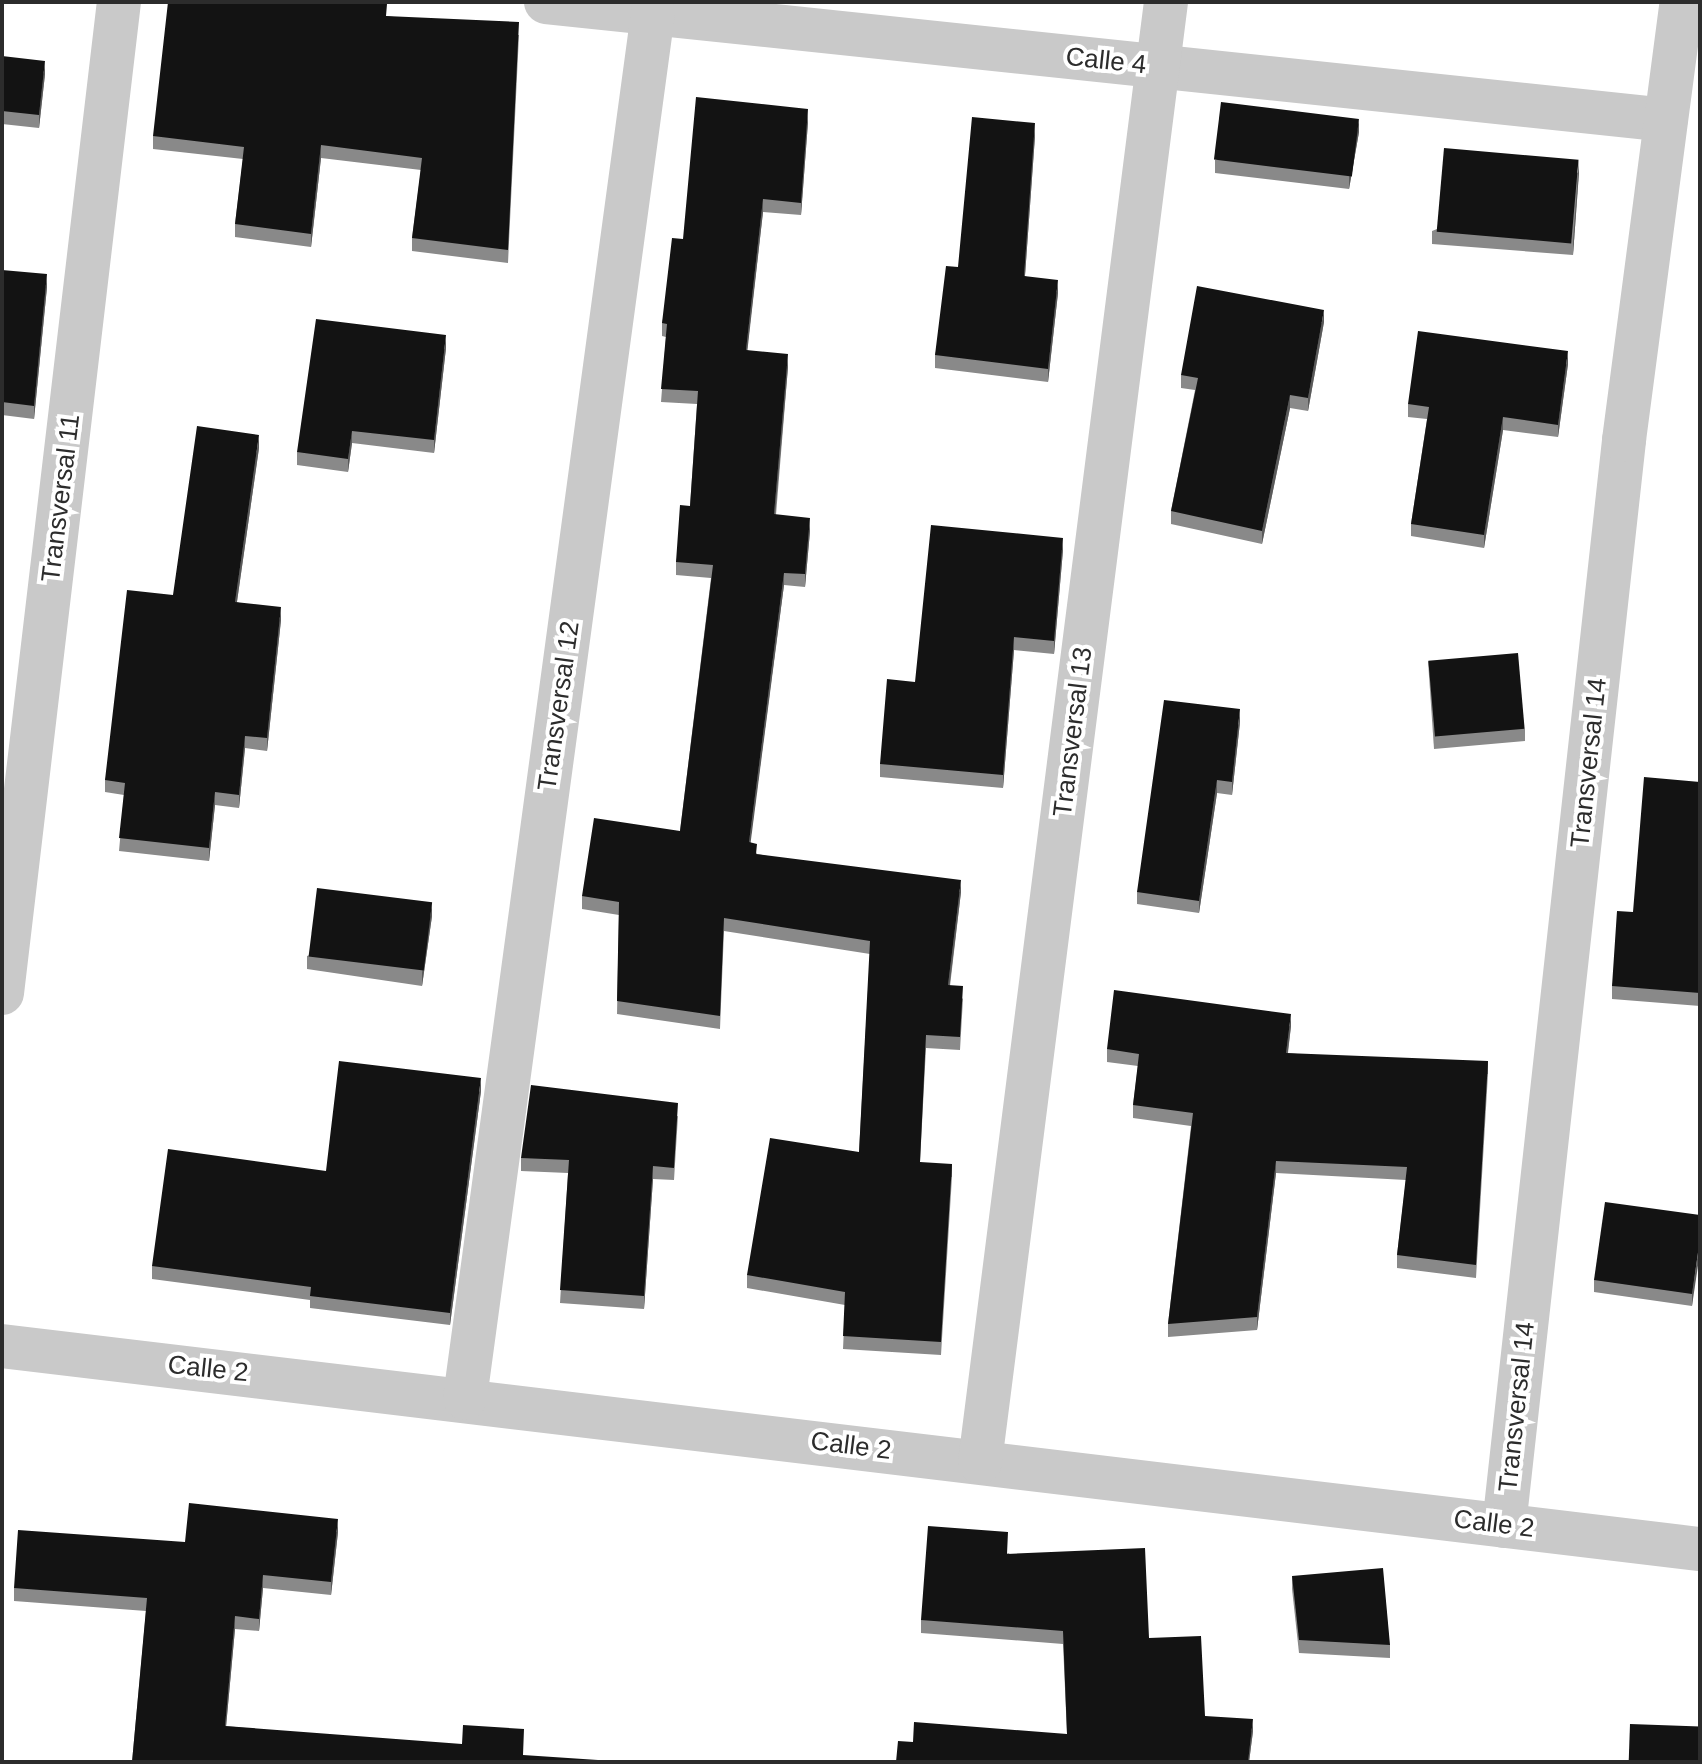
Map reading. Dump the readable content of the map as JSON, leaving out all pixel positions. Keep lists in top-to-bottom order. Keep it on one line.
{"streets":{"street":["Calle 4","Transversal 11","Transversal 12","Transversal 13","Transversal 14","Calle 2"]},"crossings":[["Calle 4","Transversal 12"],["Calle 4","Transversal 13"],["Calle 4","Transversal 14"],["Transversal 12","Calle 2"],["Transversal 13","Calle 2"],["Transversal 14","Calle 2"]]}
